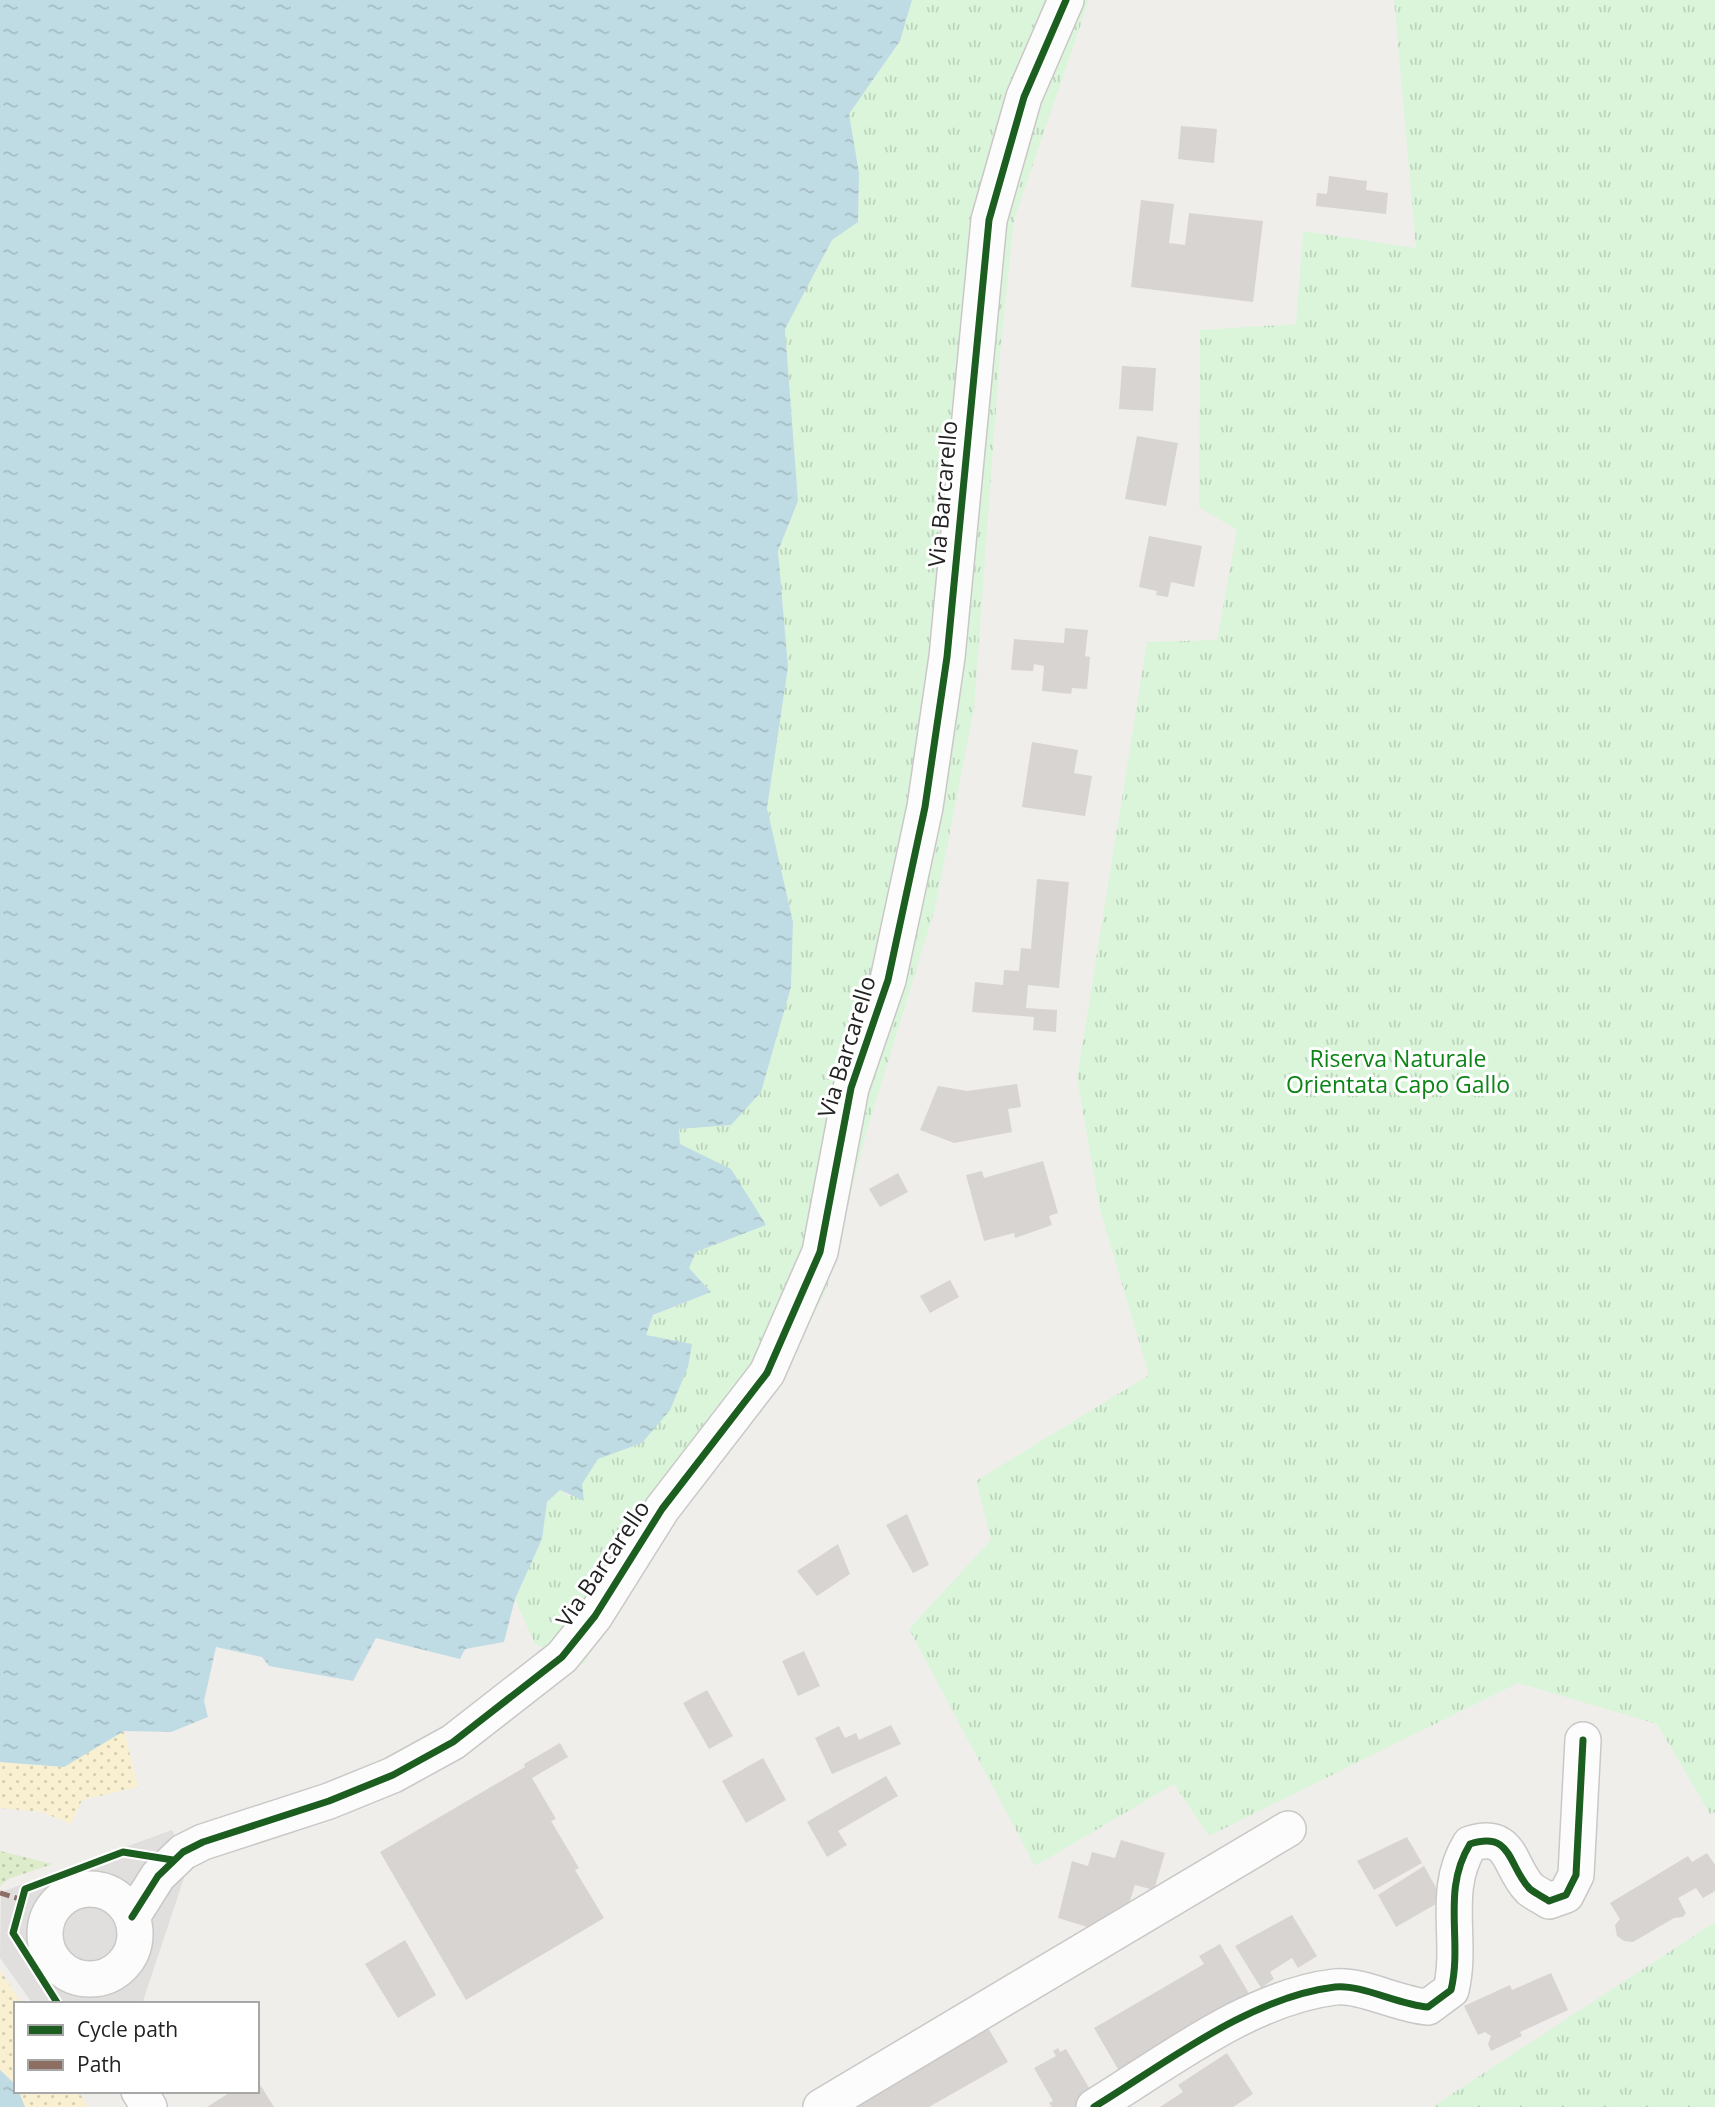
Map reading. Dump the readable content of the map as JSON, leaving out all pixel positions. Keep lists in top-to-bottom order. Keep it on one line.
{"streets":{"street":["Via Barcarello"]},"parks":["Riserva Naturale Orientata Capo Gallo"],"legend":["Cycle path","Path"]}
